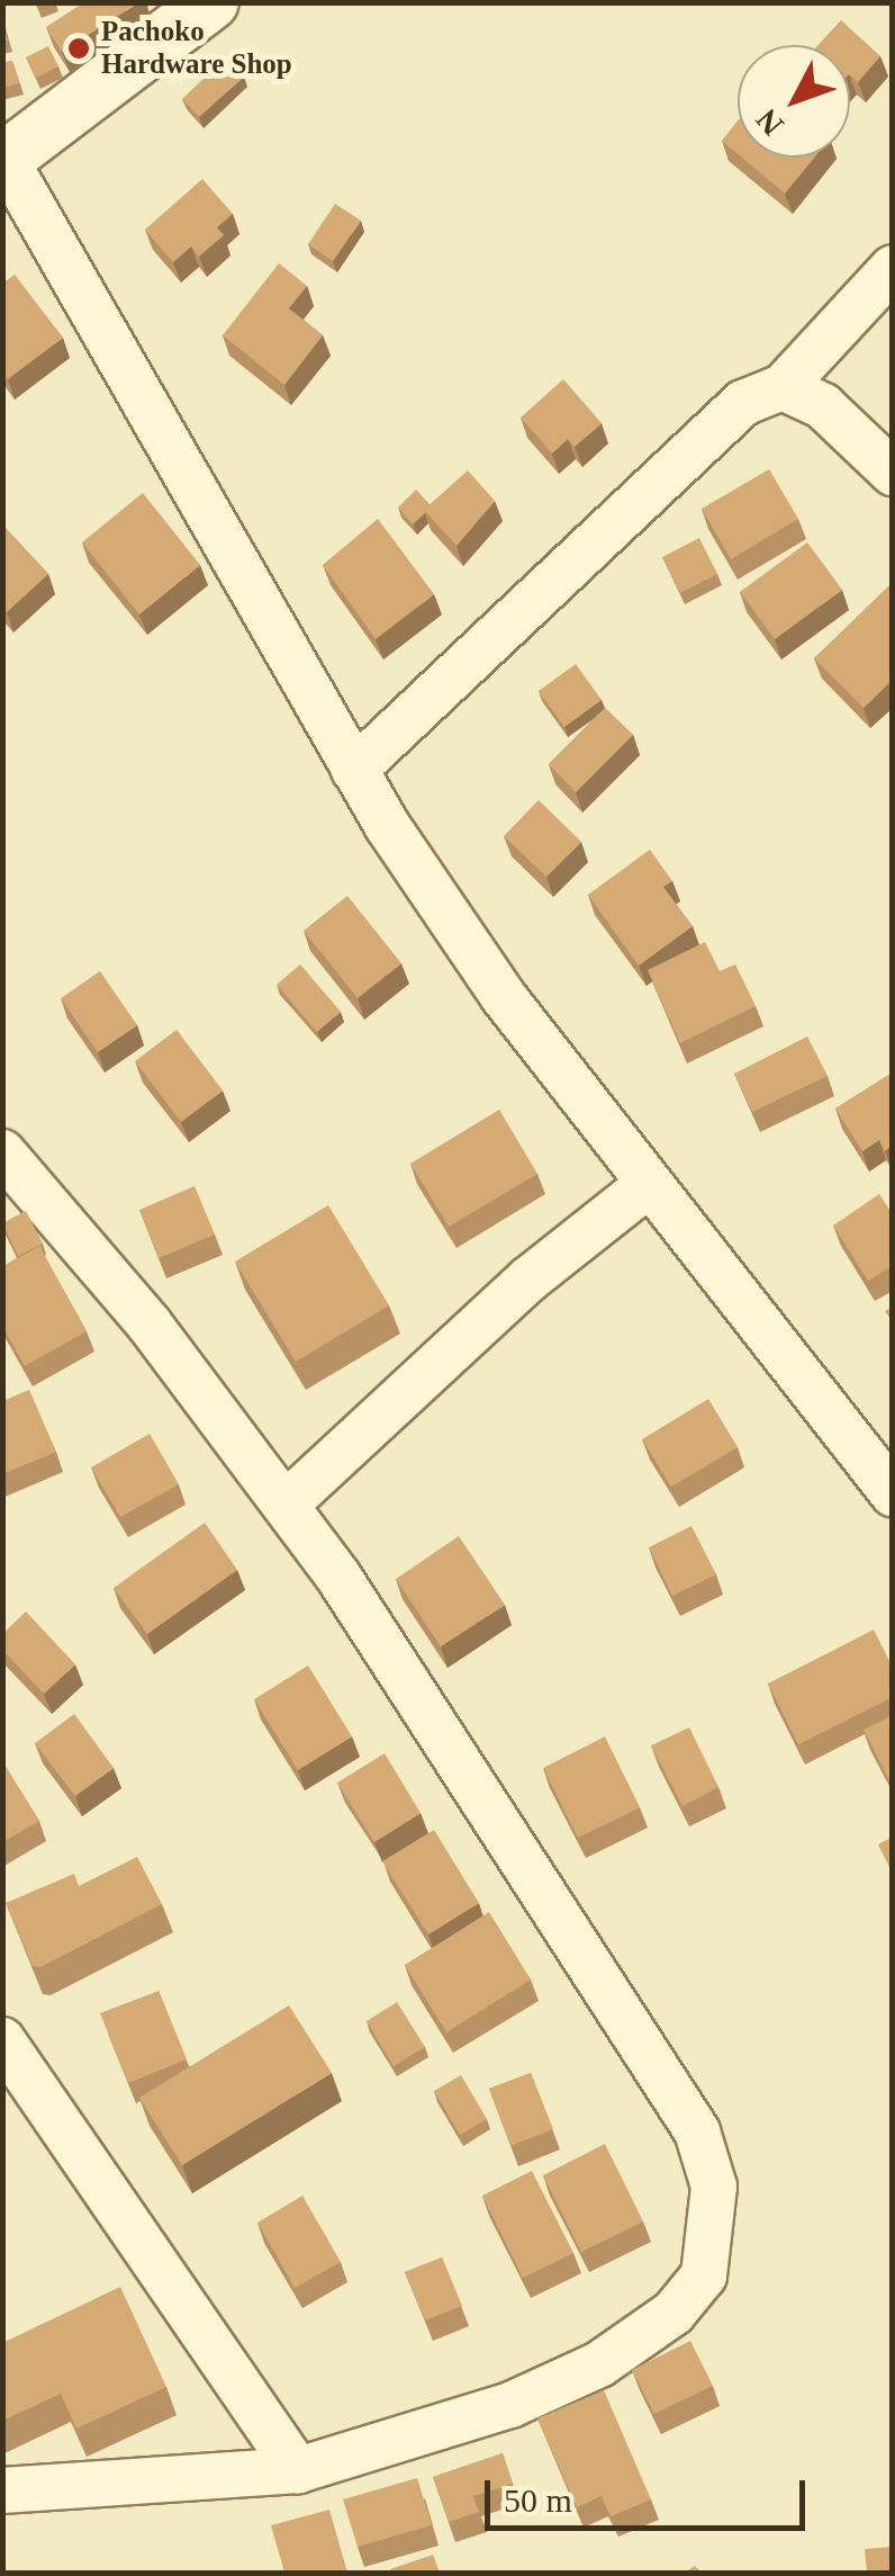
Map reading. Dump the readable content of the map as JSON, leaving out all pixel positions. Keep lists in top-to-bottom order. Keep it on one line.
{"places":["Pachoko Hardware Shop"],"scale_bar":"50 m","north":"bottom left"}
